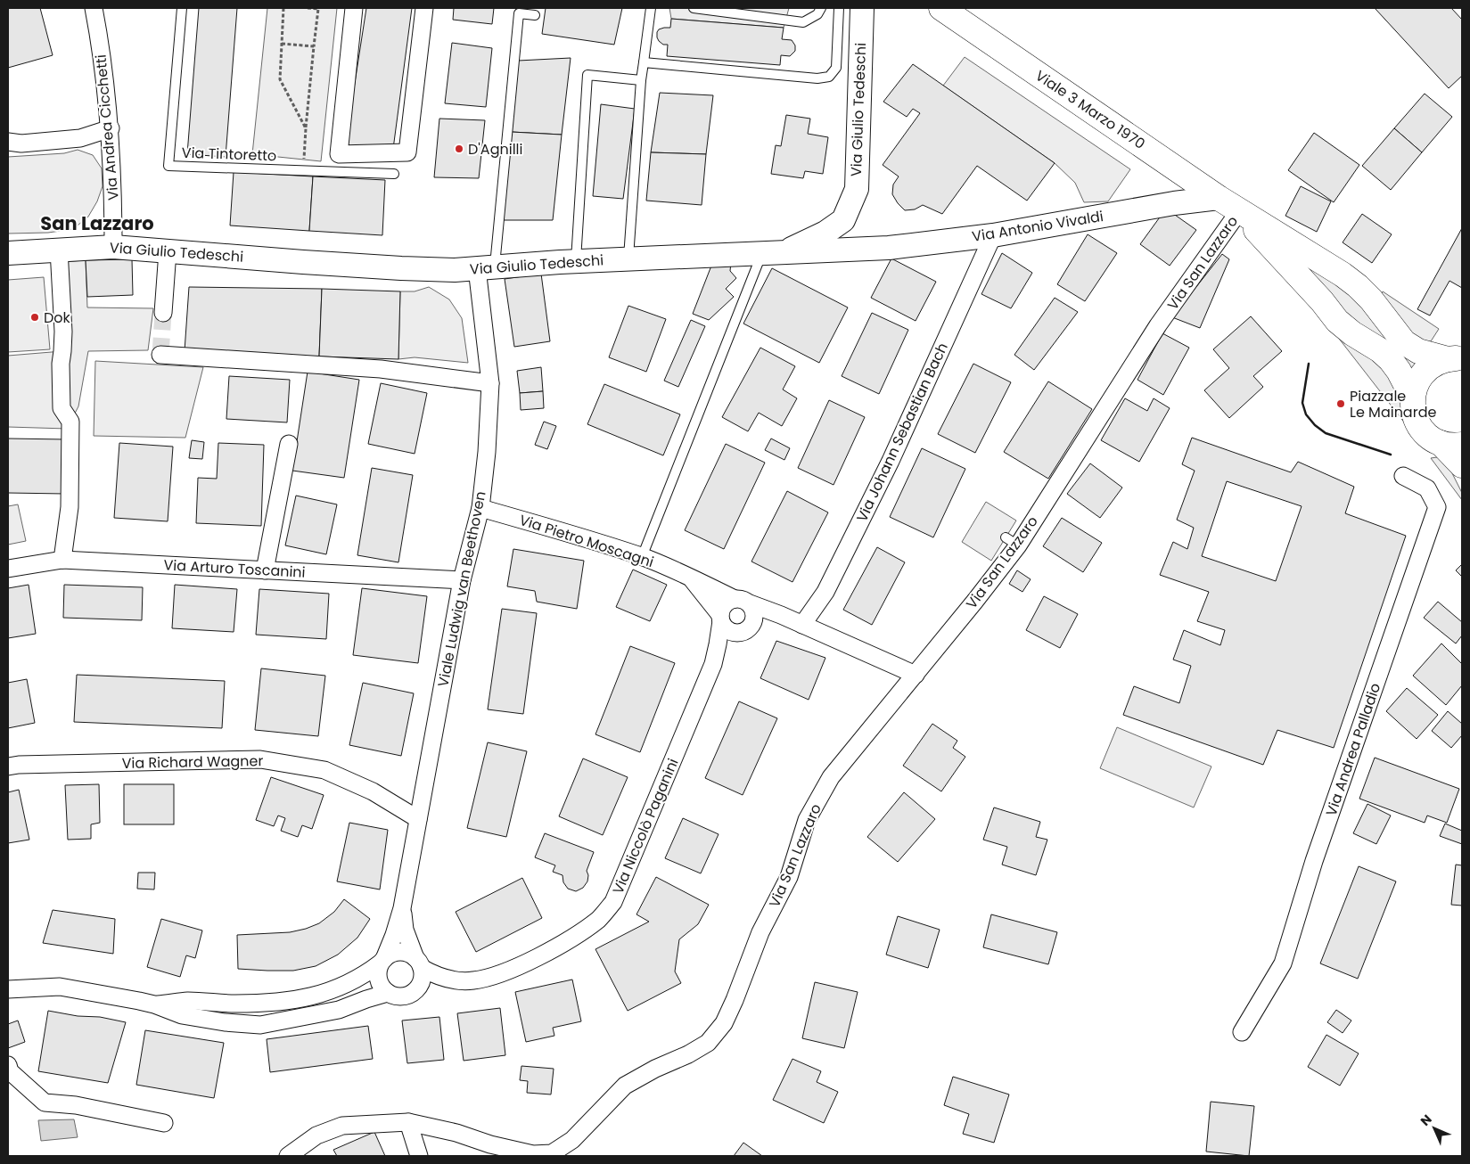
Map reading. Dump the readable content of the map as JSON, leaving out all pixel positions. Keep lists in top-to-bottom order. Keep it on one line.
{"streets":{"main road":["Viale 3 Marzo 1970"],"street":["Via Giulio Tedeschi","Via Andrea Cicchetti","Via Antonio Vivaldi","Via San Lazzaro","Via Johann Sebastian Bach","Via Pietro Moscagni","Via Arturo Toscanini","Viale Ludwig van Beethoven","Via Andrea Palladio","Via Richard Wagner","Via Niccolò Paganini"],"lane":["Via Tintoretto"]},"crossings":[["Via Giulio Tedeschi","Via Andrea Cicchetti"],["Via Giulio Tedeschi","Via Antonio Vivaldi"],["Via Giulio Tedeschi","Viale Ludwig van Beethoven"],["Viale 3 Marzo 1970","Via Antonio Vivaldi"],["Viale 3 Marzo 1970","Via San Lazzaro"],["Via Antonio Vivaldi","Via Johann Sebastian Bach"],["Via Pietro Moscagni","Viale Ludwig van Beethoven"],["Via Pietro Moscagni","Via Niccolò Paganini"],["Via Arturo Toscanini","Viale Ludwig van Beethoven"],["Viale Ludwig van Beethoven","Via Richard Wagner"],["Viale Ludwig van Beethoven","Via Niccolò Paganini"]],"districts":["San Lazzaro"],"places":["D'Agnilli","Dok","Piazzale Le Mainarde"],"north":"top left"}
